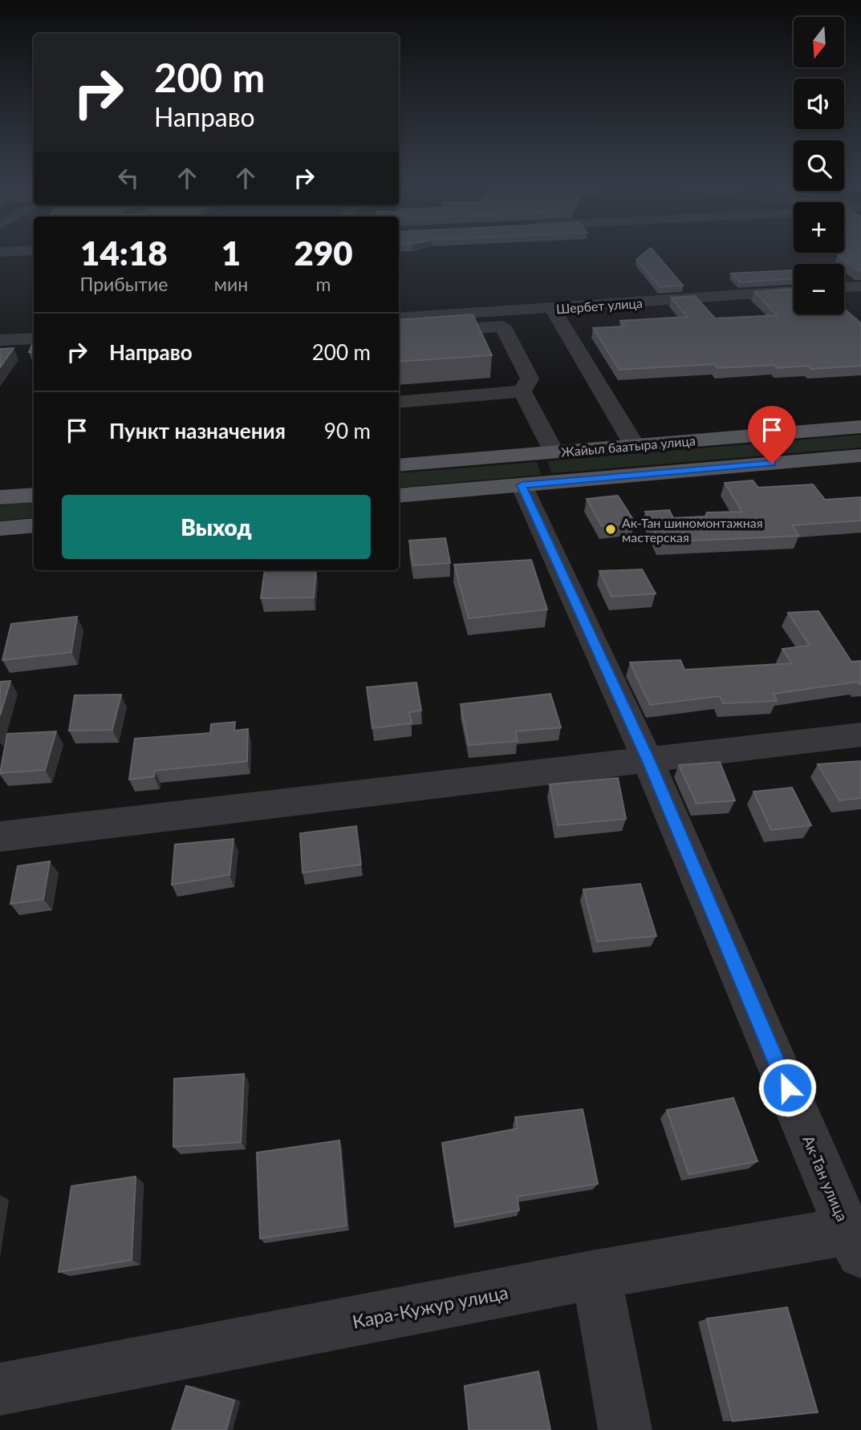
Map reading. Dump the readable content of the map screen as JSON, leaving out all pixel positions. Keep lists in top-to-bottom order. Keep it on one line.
{"streets":{"main road":["Жайыл баатыра улица"],"street":["Шербет улица","Ак-Тан улица","Кара-Кужур улица"]},"crossings":[["Жайыл баатыра улица","Ак-Тан улица"],["Ак-Тан улица","Кара-Кужур улица"]],"places":["Ак-Тан шиномонтажная мастерская"],"north":"bottom","page":{"map_buttons":["+","−"],"turn":["200 m","Направо"],"eta":["14:18","Прибытие","1","мин","290","m"],"list":[{"name":"Направо","value":"200 m"},{"name":"Пункт назначения","value":"90 m"}],"buttons":"Выход"}}
